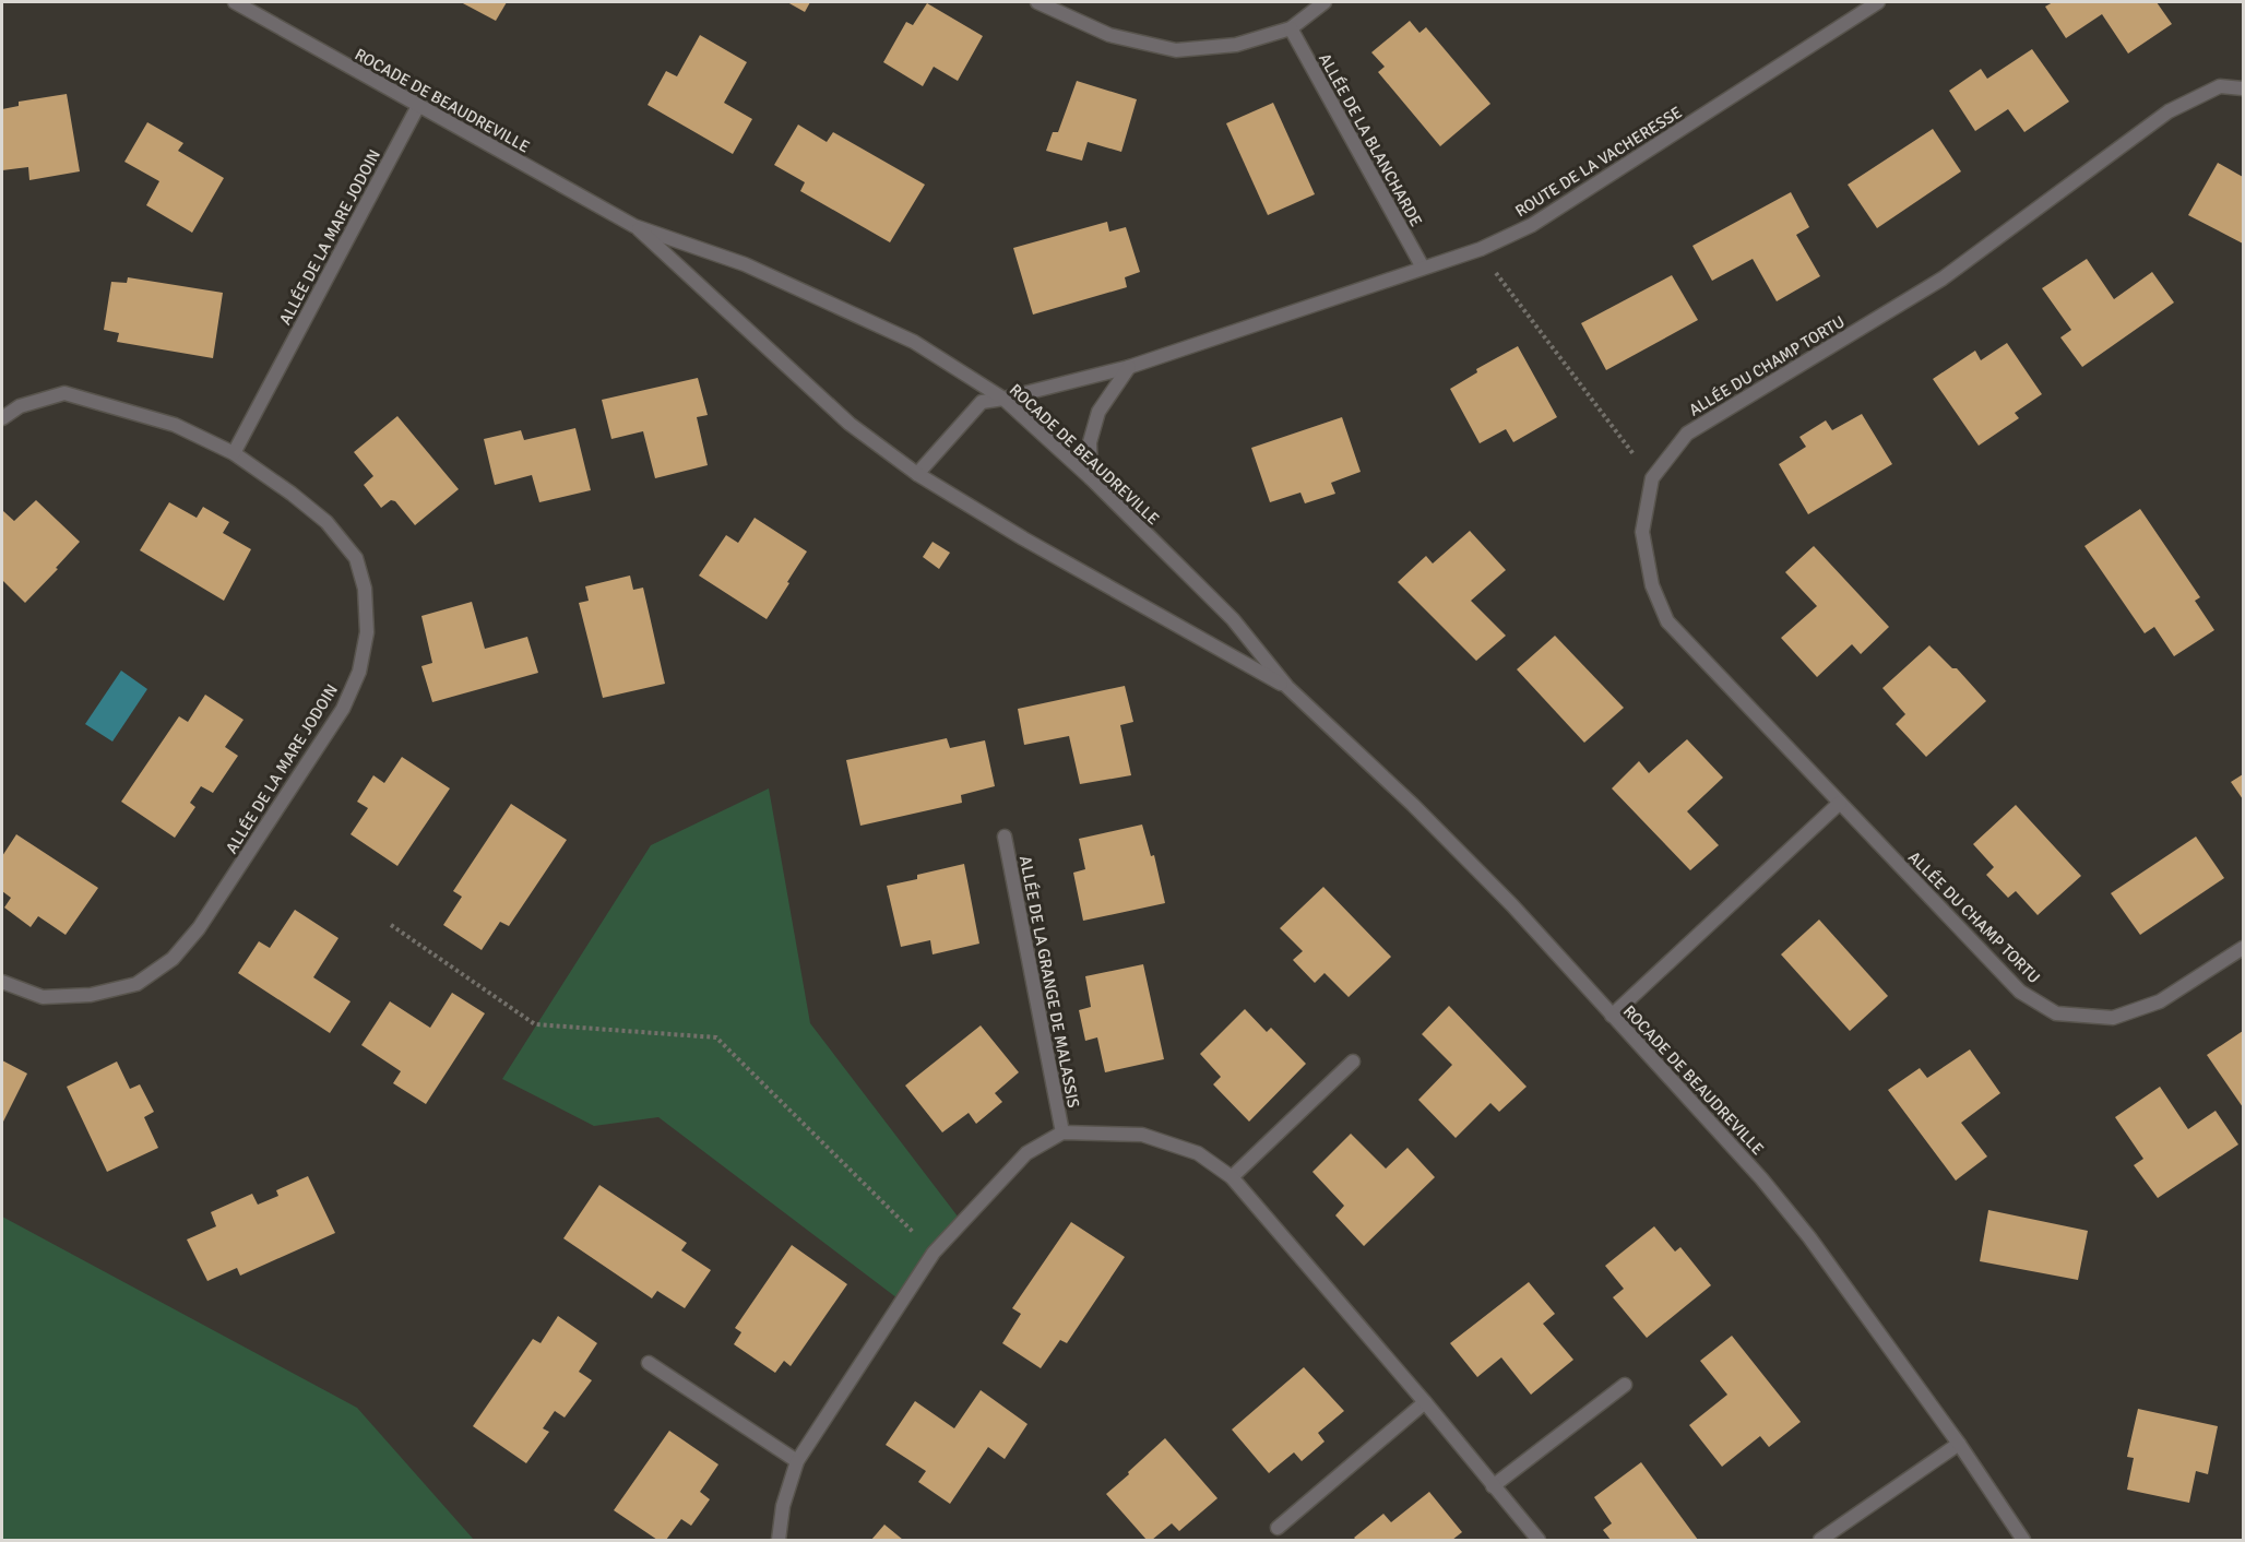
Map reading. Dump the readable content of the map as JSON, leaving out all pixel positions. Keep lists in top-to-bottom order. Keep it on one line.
{"streets":{"street":["ROCADE DE BEAUDREVILLE","ALLÉE DE LA BLANCHARDE","ROUTE DE LA VACHERESSE","ALLÉE DE LA MARE JODOIN","ALLÉE DU CHAMP TORTU","ALLÉE DE LA GRANGE DE MALASSIS"]},"crossings":[["ROCADE DE BEAUDREVILLE","ROUTE DE LA VACHERESSE"],["ROCADE DE BEAUDREVILLE","ALLÉE DE LA MARE JODOIN"],["ALLÉE DE LA BLANCHARDE","ROUTE DE LA VACHERESSE"]]}
